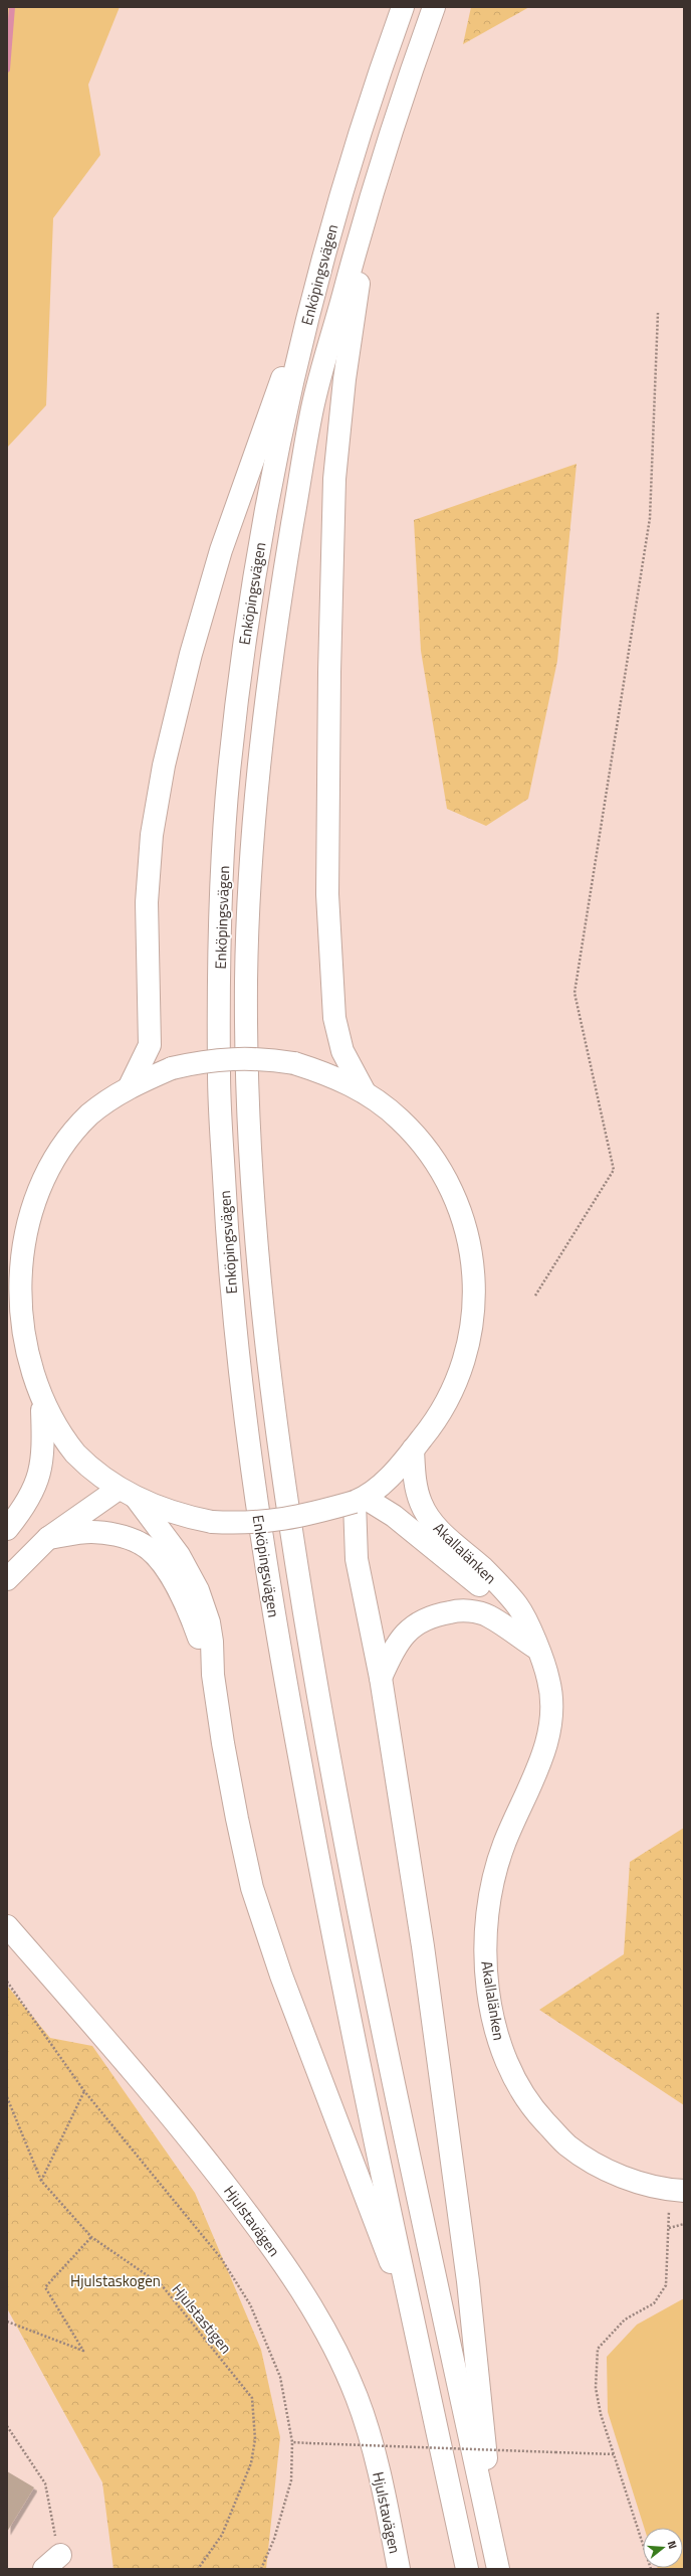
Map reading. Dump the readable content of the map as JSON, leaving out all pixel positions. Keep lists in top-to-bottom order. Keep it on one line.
{"streets":{"main road":["Enköpingsvägen","Akallalänken","Hjulstavägen"],"path":["Hjulstastigen"]},"parks":["Hjulstaskogen"],"north":"right"}
